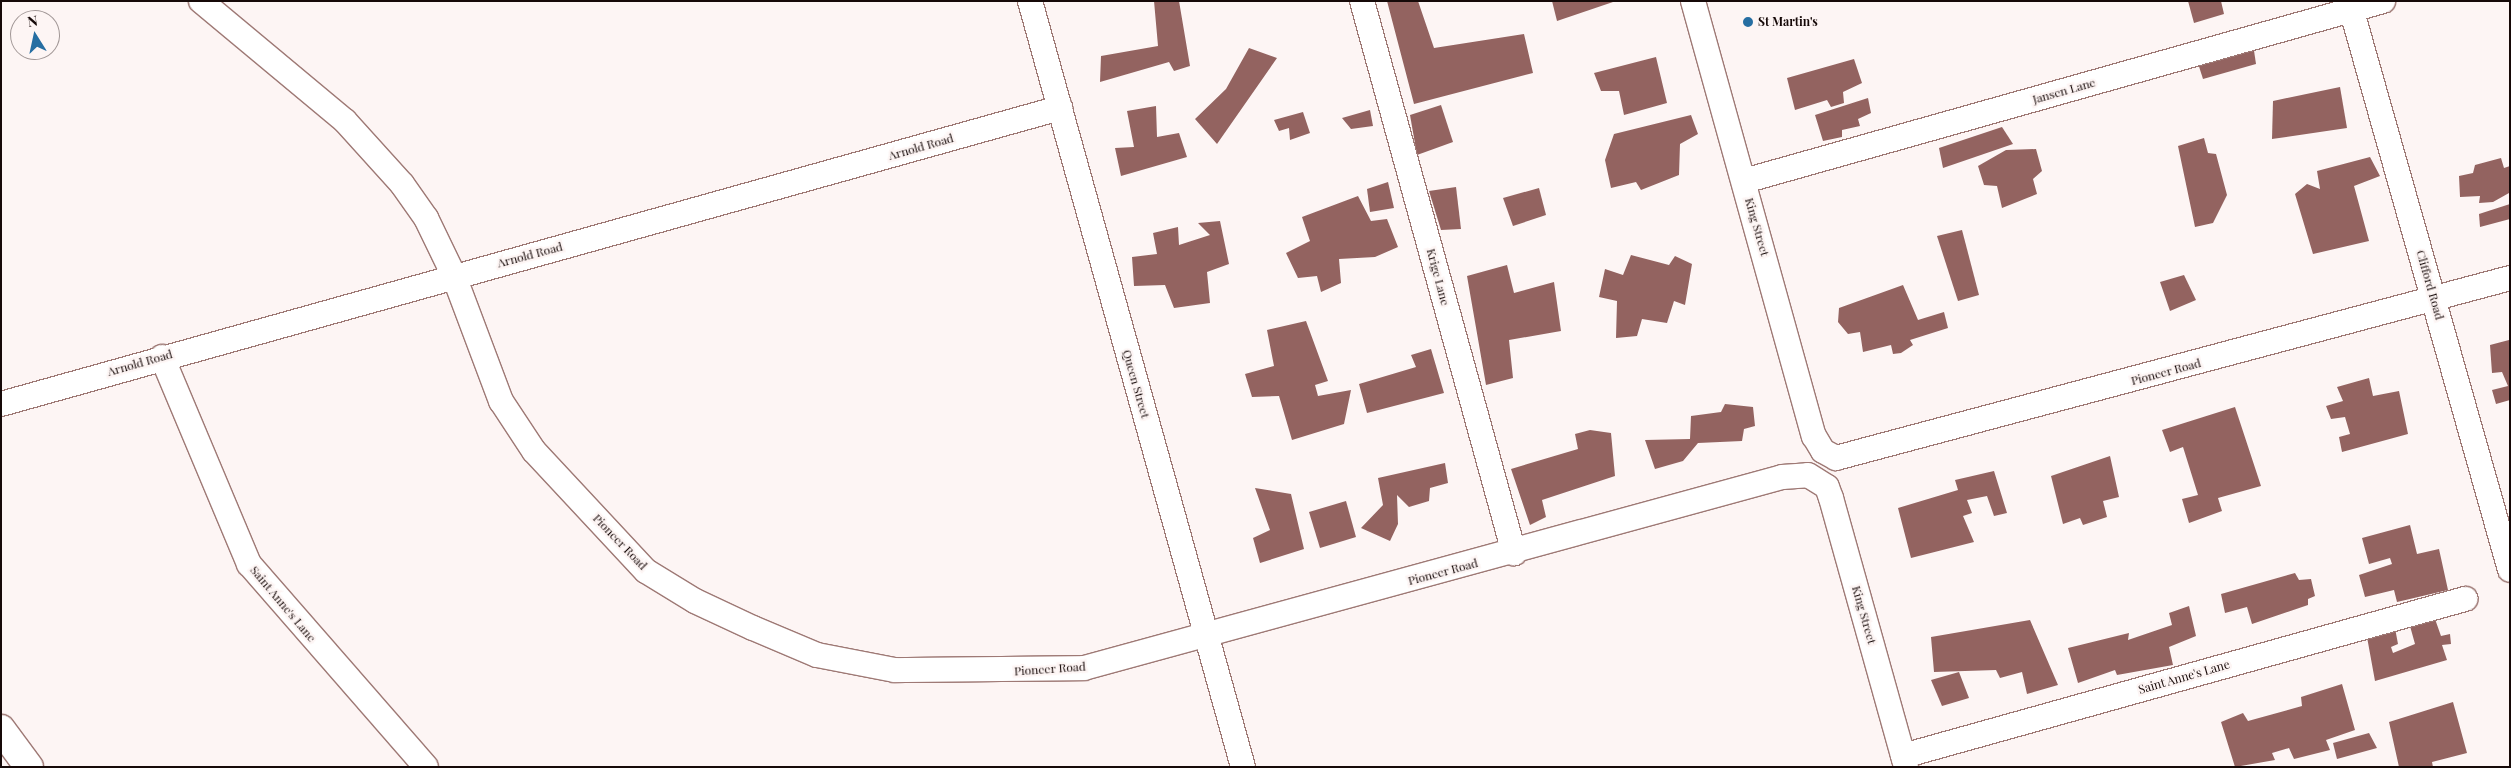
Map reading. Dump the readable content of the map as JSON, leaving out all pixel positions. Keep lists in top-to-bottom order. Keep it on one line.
{"streets":{"street":["Jansen Lane","Arnold Road","King Street","Krige Lane","Clifford Road","Pioneer Road","Queen Street","Saint Anne's Lane"]},"crossings":[["Jansen Lane","King Street"],["Jansen Lane","Clifford Road"],["Arnold Road","Pioneer Road"],["Arnold Road","Queen Street"],["Arnold Road","Saint Anne's Lane"],["King Street","Pioneer Road"],["King Street","Saint Anne's Lane"],["Krige Lane","Pioneer Road"],["Clifford Road","Pioneer Road"],["Pioneer Road","Queen Street"]],"places":["St Martin's"],"north":"top"}
